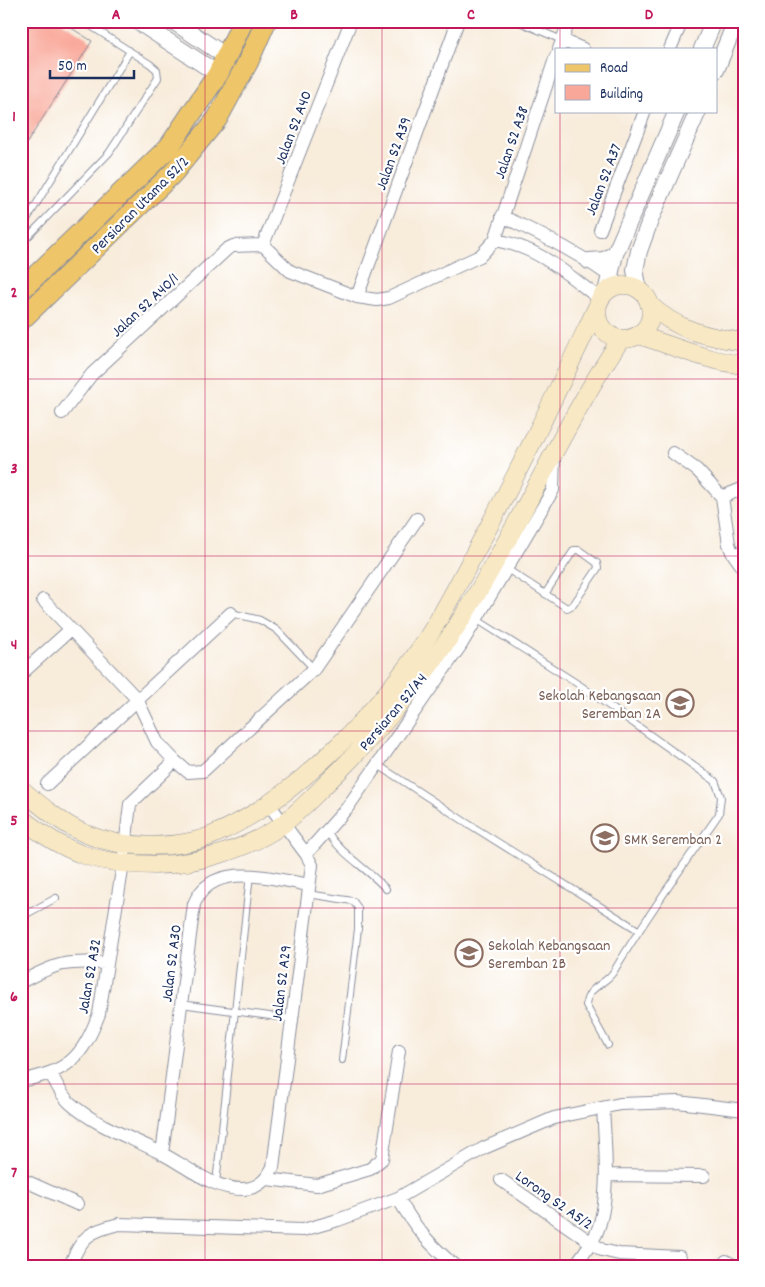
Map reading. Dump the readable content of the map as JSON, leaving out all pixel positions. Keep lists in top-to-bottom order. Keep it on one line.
{"streets":{"main road":["Persiaran Utama S2/2","Persiaran S2/A4"],"street":["Jalan S2 A40","Jalan S2 A38","Jalan S2 A39","Jalan S2 A37","Jalan S2 A40/1","Jalan S2 A30","Jalan S2 A32","Jalan S2 A29","Lorong S2 A5/2"]},"crossings":[["Jalan S2 A40","Jalan S2 A40/1"],["Persiaran S2/A4","Jalan S2 A32"],["Persiaran S2/A4","Jalan S2 A29"],["Jalan S2 A30","Jalan S2 A29"]],"places":{"school or university":["Sekolah Kebangsaan Seremban 2A","SMK Seremban 2","Sekolah Kebangsaan Seremban 2B"]},"legend":["Road","Building"],"scale_bar":"50 m","grid":{"columns":["A","B","C","D"],"rows":["1","2","3","4","5","6","7"]}}
